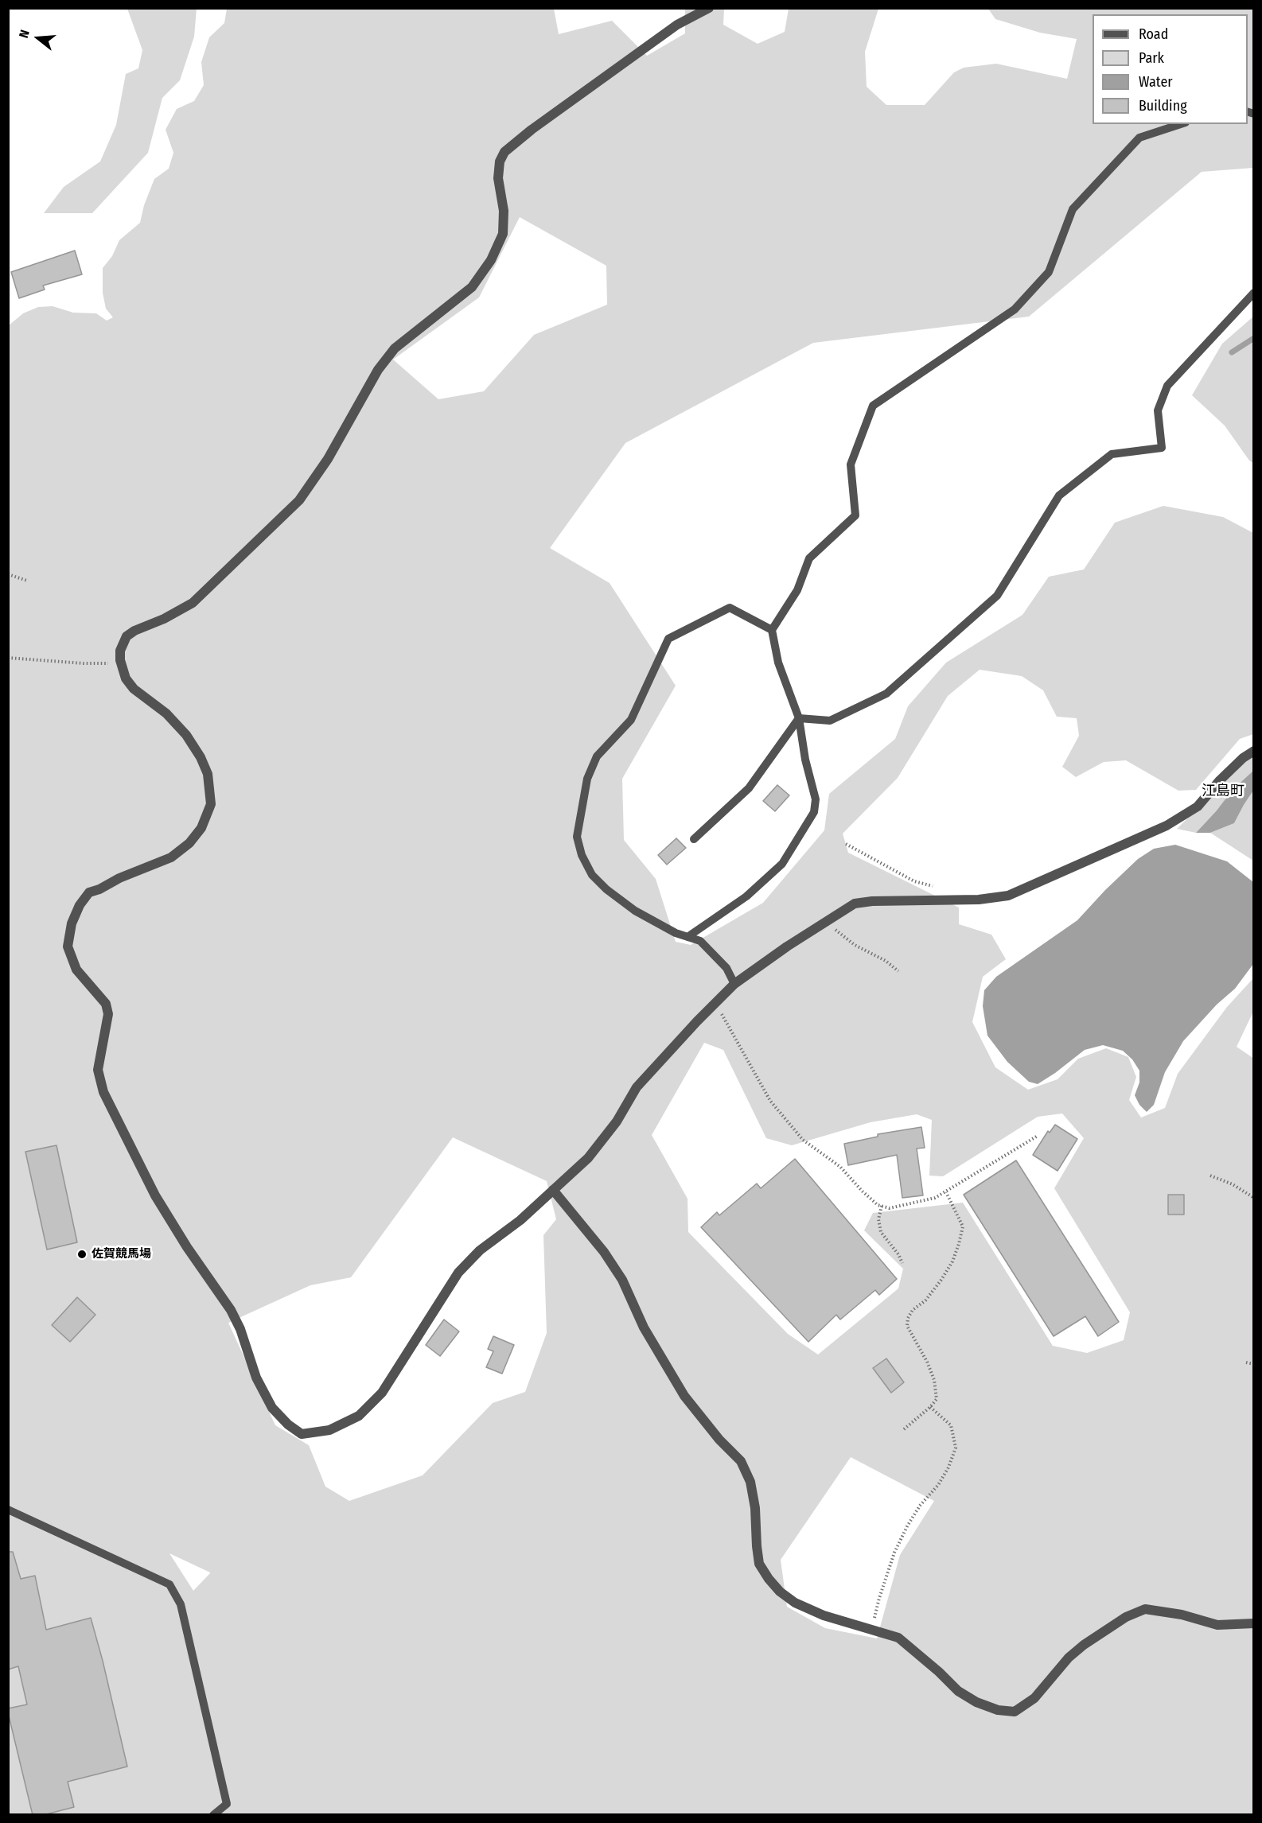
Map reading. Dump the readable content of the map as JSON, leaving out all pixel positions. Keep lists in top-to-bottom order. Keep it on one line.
{"districts":["江島町"],"places":["佐賀競馬場"],"legend":["Road","Park","Water","Building"],"north":"left"}
